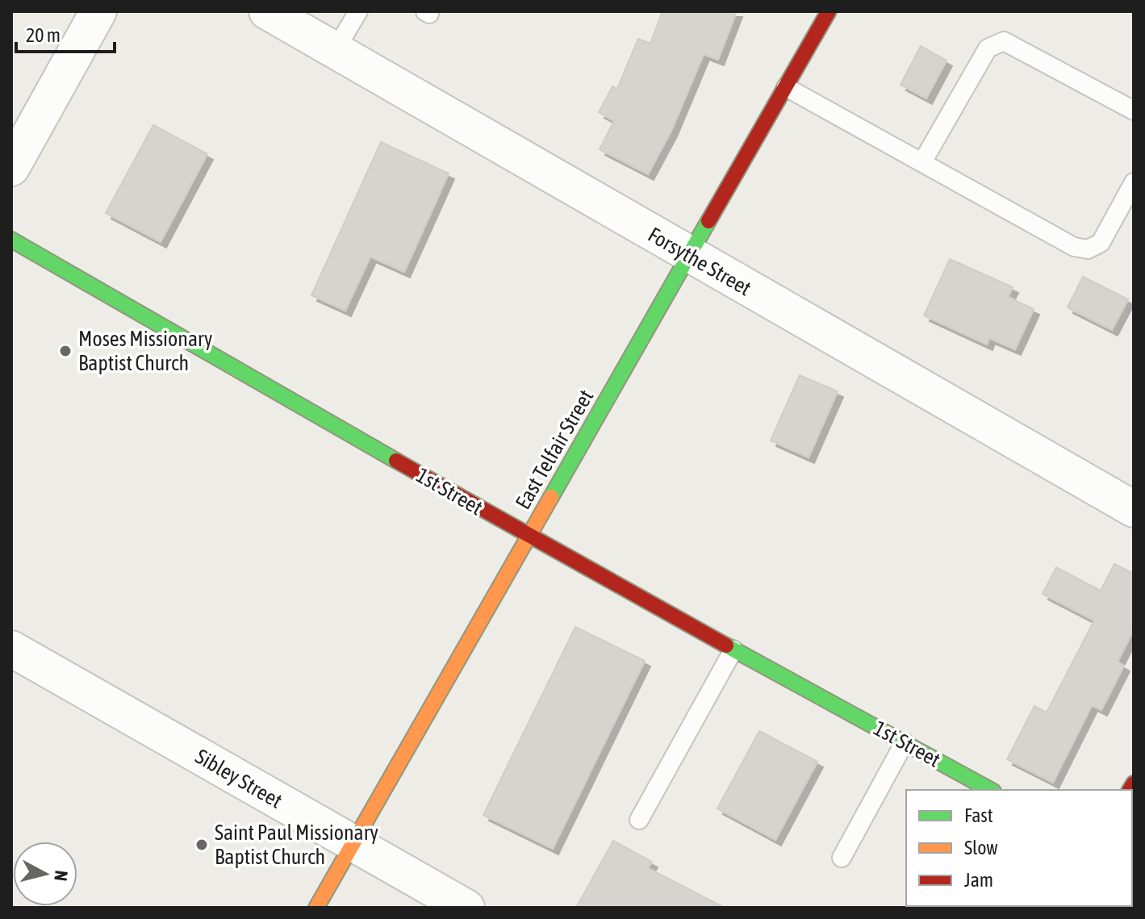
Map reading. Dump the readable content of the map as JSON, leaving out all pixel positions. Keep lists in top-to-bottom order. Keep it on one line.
{"streets":{"street":["Forsythe Street","East Telfair Street","1st Street","Sibley Street"]},"crossings":[["Forsythe Street","East Telfair Street"],["East Telfair Street","1st Street"],["East Telfair Street","Sibley Street"]],"places":["Moses Missionary Baptist Church","Saint Paul Missionary Baptist Church"],"legend":["Fast","Slow","Jam"],"scale_bar":"20 m","north":"right"}
